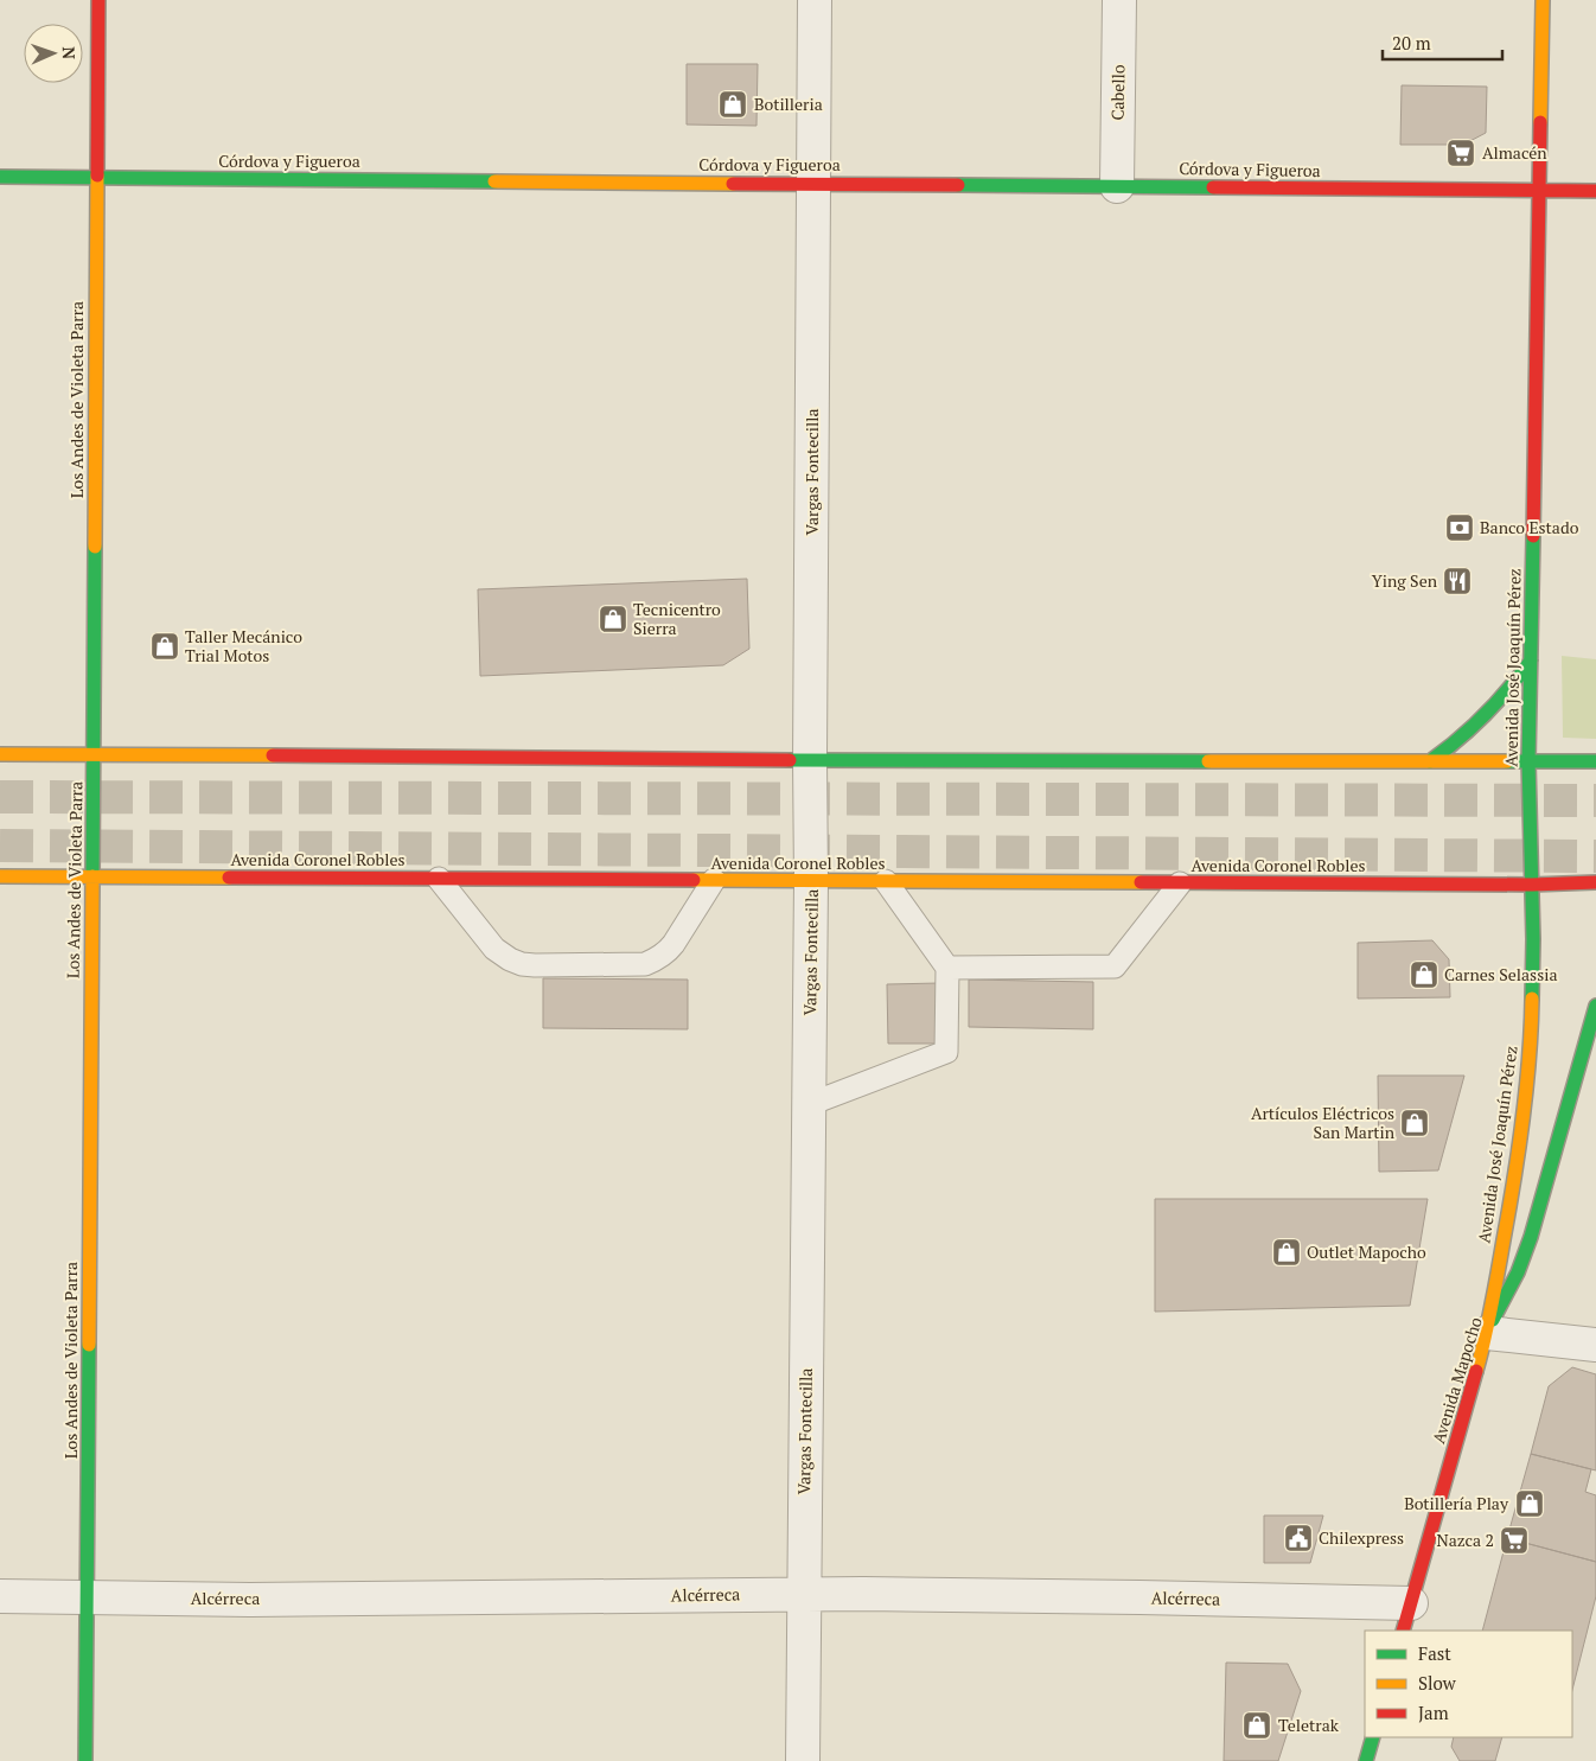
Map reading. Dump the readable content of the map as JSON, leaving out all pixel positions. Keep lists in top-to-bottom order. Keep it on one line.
{"streets":{"main road":["Córdova y Figueroa","Los Andes de Violeta Parra","Avenida José Joaquín Pérez","Avenida Coronel Robles","Avenida Mapocho"],"street":["Cabello","Vargas Fontecilla","Alcérreca"]},"crossings":[["Cabello","Córdova y Figueroa"],["Córdova y Figueroa","Los Andes de Violeta Parra"],["Córdova y Figueroa","Vargas Fontecilla"],["Córdova y Figueroa","Avenida José Joaquín Pérez"],["Los Andes de Violeta Parra","Avenida Coronel Robles"],["Los Andes de Violeta Parra","Alcérreca"],["Vargas Fontecilla","Avenida Coronel Robles"],["Vargas Fontecilla","Alcérreca"],["Avenida José Joaquín Pérez","Avenida Coronel Robles"],["Avenida José Joaquín Pérez","Avenida Mapocho"],["Avenida Mapocho","Alcérreca"]],"places":{"shop":["Botilleria","Tecnicentro Sierra","Taller Mecánico Trial Motos","Carnes Selassia","Artículos Eléctricos San Martin","Outlet Mapocho","Botillería Play","Teletrak"],"supermarket":["Almacén","Nazca 2"],"bank":["Banco Estado"],"restaurant":["Ying Sen"],"public building":["Chilexpress"]},"legend":["Fast","Slow","Jam"],"scale_bar":"20 m","north":"right"}
